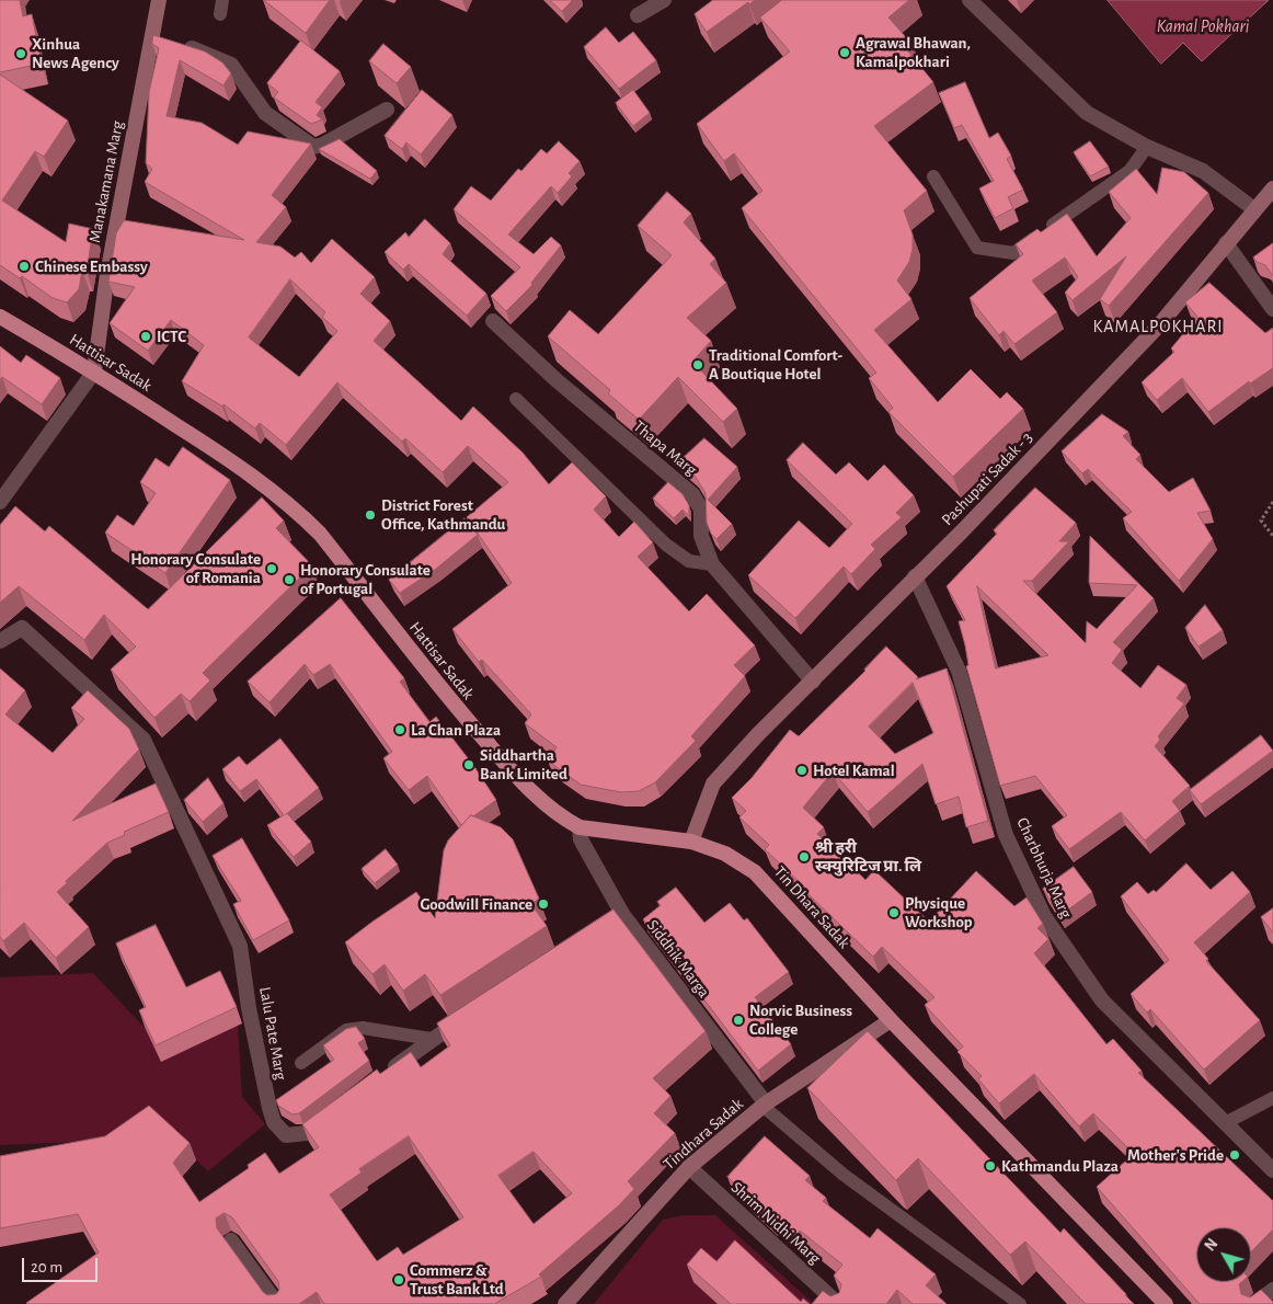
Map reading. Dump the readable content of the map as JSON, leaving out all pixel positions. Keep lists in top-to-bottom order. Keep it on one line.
{"streets":{"main road":["Manakamana Marg","Hattisar Sadak","Pashupati Sadak - 3","Tin Dhara Sadak","Tindhara Sadak"],"street":["Thapa Marg","Charbhurja Marg","Siddhik Marga","Lalu Pate Marg","Shrim Nidhi Marg"]},"crossings":[["Manakamana Marg","Hattisar Sadak"],["Hattisar Sadak","Pashupati Sadak - 3"],["Hattisar Sadak","Tin Dhara Sadak"],["Hattisar Sadak","Siddhik Marga"],["Thapa Marg","Pashupati Sadak - 3"],["Pashupati Sadak - 3","Charbhurja Marg"],["Pashupati Sadak - 3","Tin Dhara Sadak"],["Tin Dhara Sadak","Tindhara Sadak"],["Siddhik Marga","Tindhara Sadak"],["Tindhara Sadak","Shrim Nidhi Marg"]],"districts":["KAMALPOKHARI"],"water":["Kamal Pokhari"],"places":["Agrawal Bhawan, Kamalpokhari","Xinhua News Agency","Chinese Embassy","ICTC","Traditional Comfort- A Boutique Hotel","District Forest Office, Kathmandu","Honorary Consulate of Romania","Honorary Consulate of Portugal","La Chan Plaza","Siddhartha Bank Limited","Hotel Kamal","श्री हरी स्क्युरिटिज प्रा. लि","Goodwill Finance","Physique Workshop","Norvic Business College","Mother's Pride","Kathmandu Plaza","Commerz & Trust Bank Ltd"],"scale_bar":"20 m","north":"top left"}
